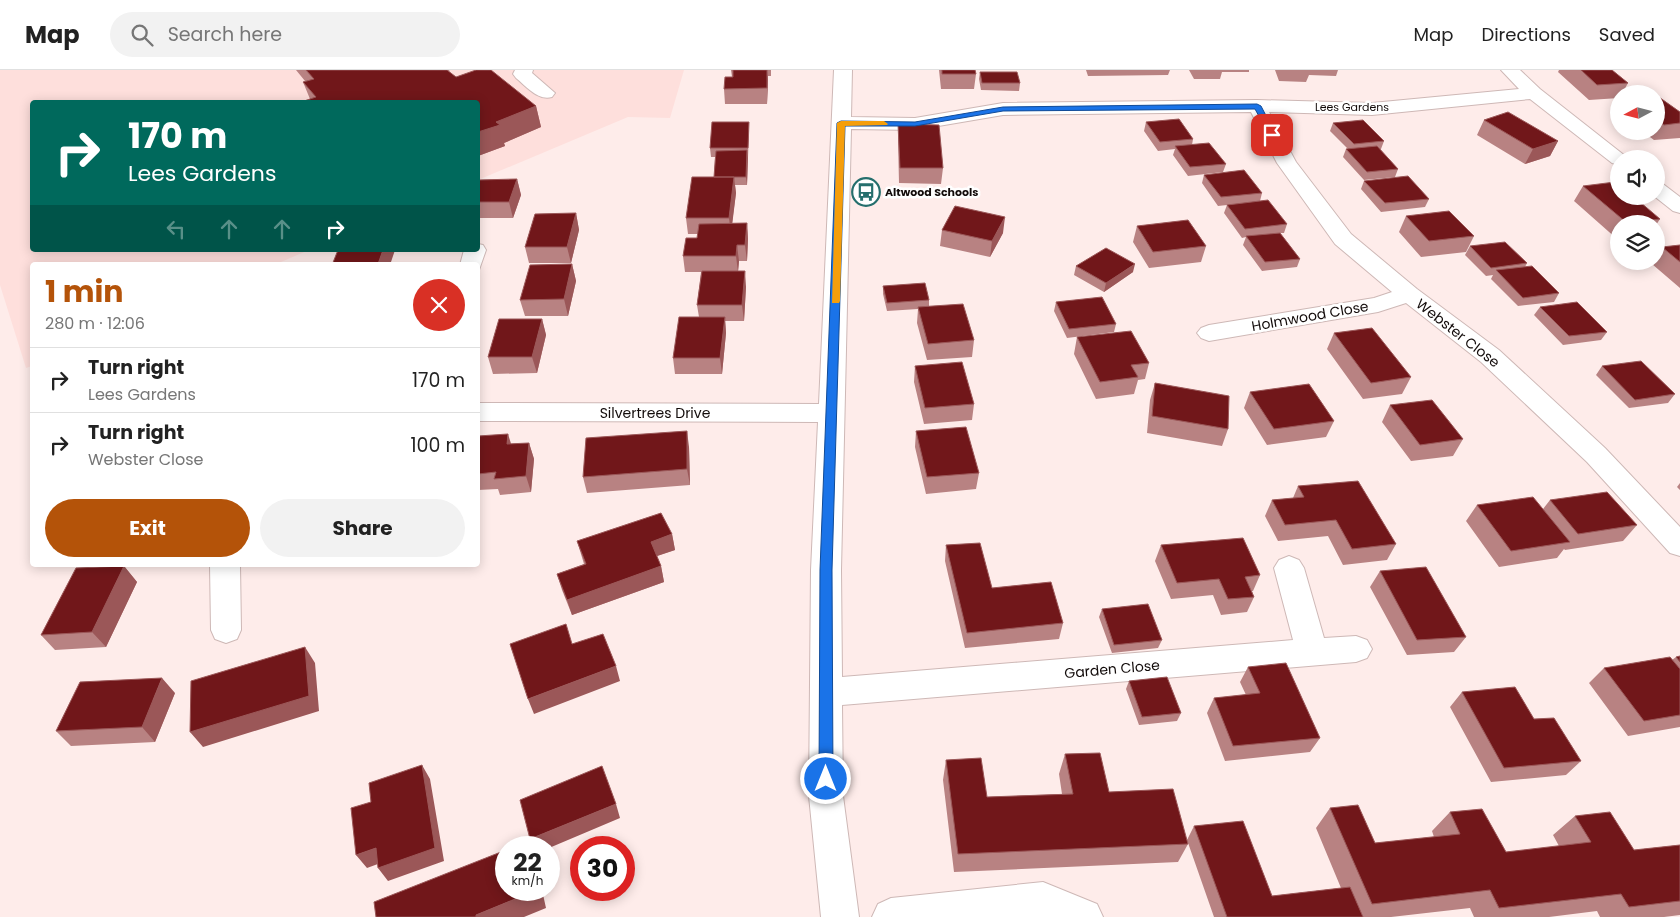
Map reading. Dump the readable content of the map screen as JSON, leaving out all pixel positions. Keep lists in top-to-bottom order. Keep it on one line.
{"streets":{"street":["Lees Gardens","Holmwood Close","Webster Close","Silvertrees Drive","Garden Close"]},"crossings":[["Lees Gardens","Webster Close"],["Holmwood Close","Webster Close"]],"places":{"bus stop":["Altwood Schools"]},"north":"left","page":{"header":"Map","search":"Search here","nav":["Map","Directions","Saved"],"turn":["170 m","Lees Gardens"],"heading":["1 min","280 m · 12:06"],"list":[{"name":"Turn right","note":"Lees Gardens","value":"170 m"},{"name":"Turn right","note":"Webster Close","value":"100 m"}],"buttons":["Exit","Share"],"speed":"22 km/h","limit":"30"}}
